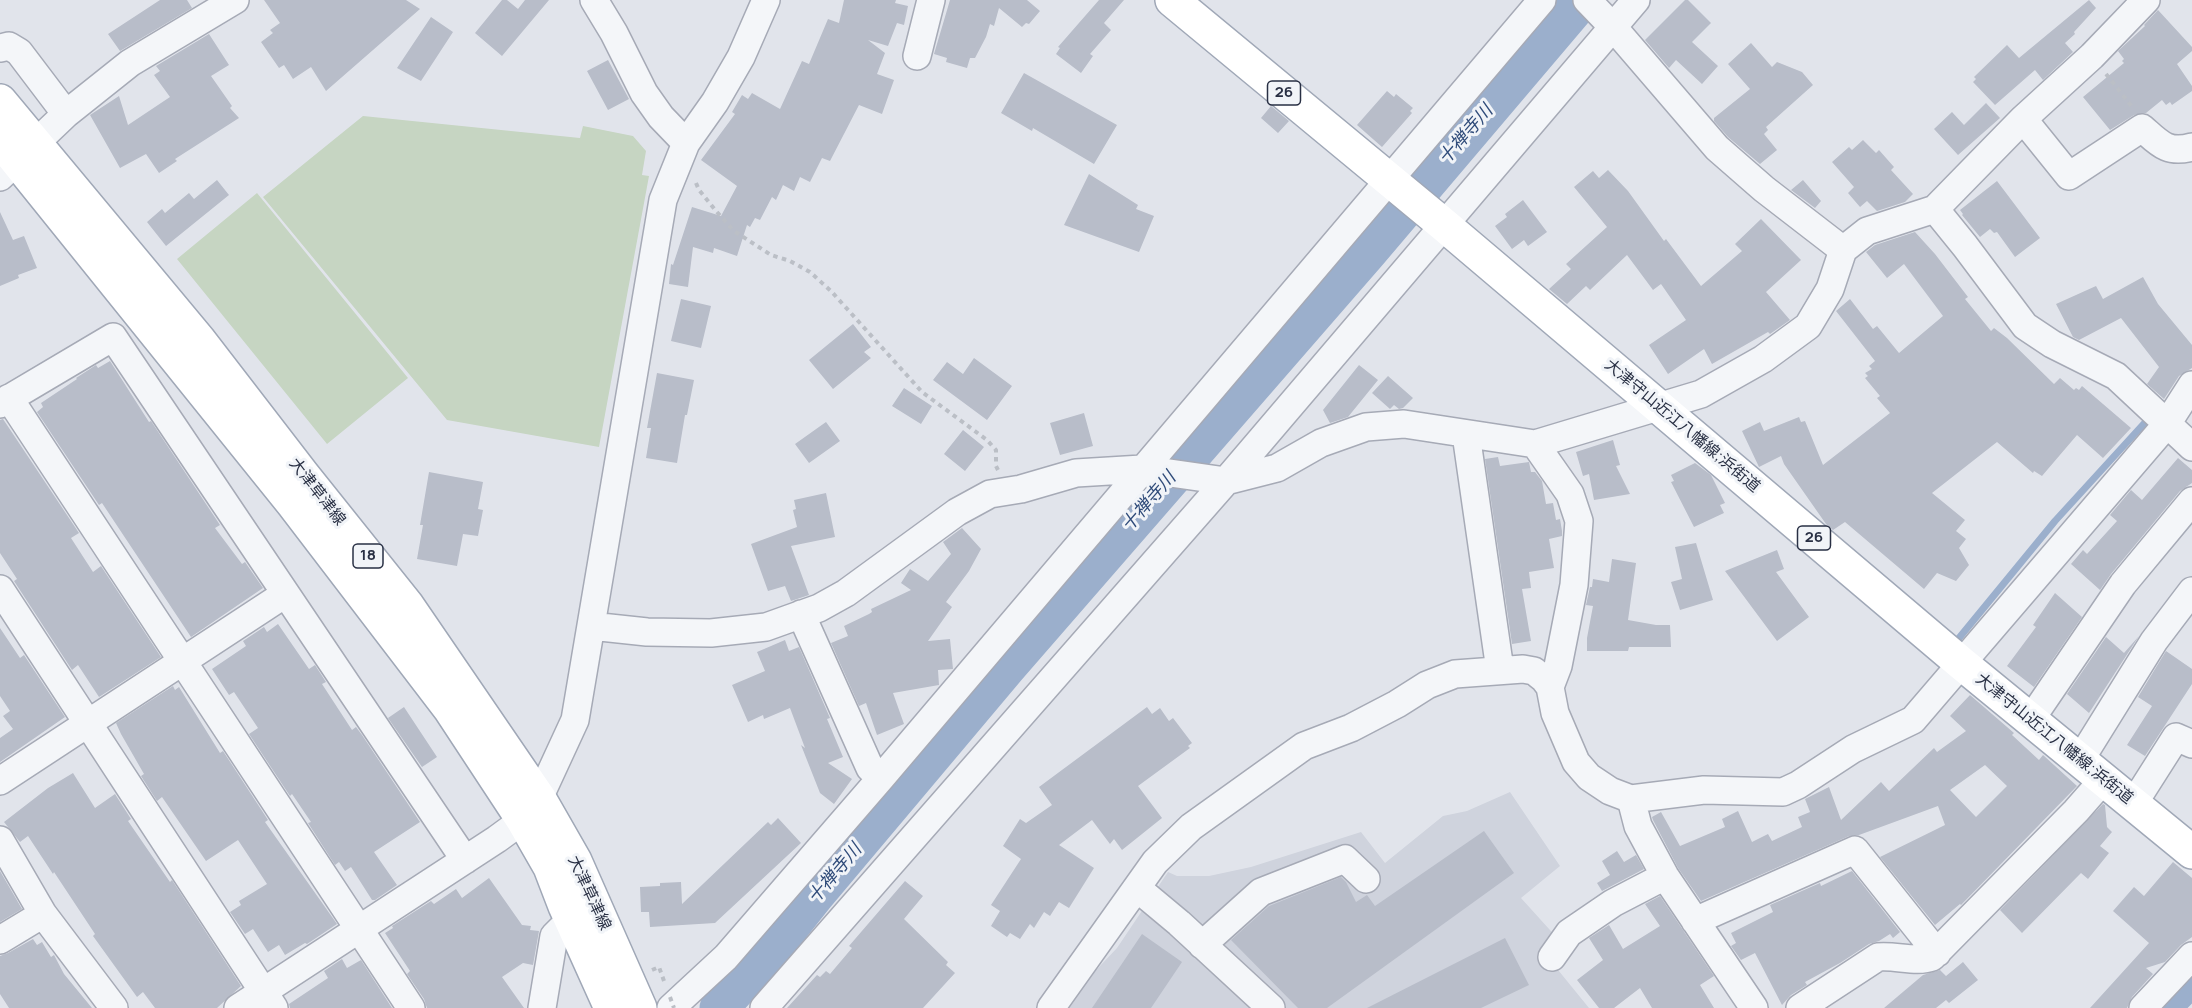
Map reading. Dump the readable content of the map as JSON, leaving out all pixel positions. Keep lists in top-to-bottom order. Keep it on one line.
{"streets":{"main road":["26","大津守山近江八幡線;浜街道","大津草津線","18"]},"water":["十禅寺川"]}
